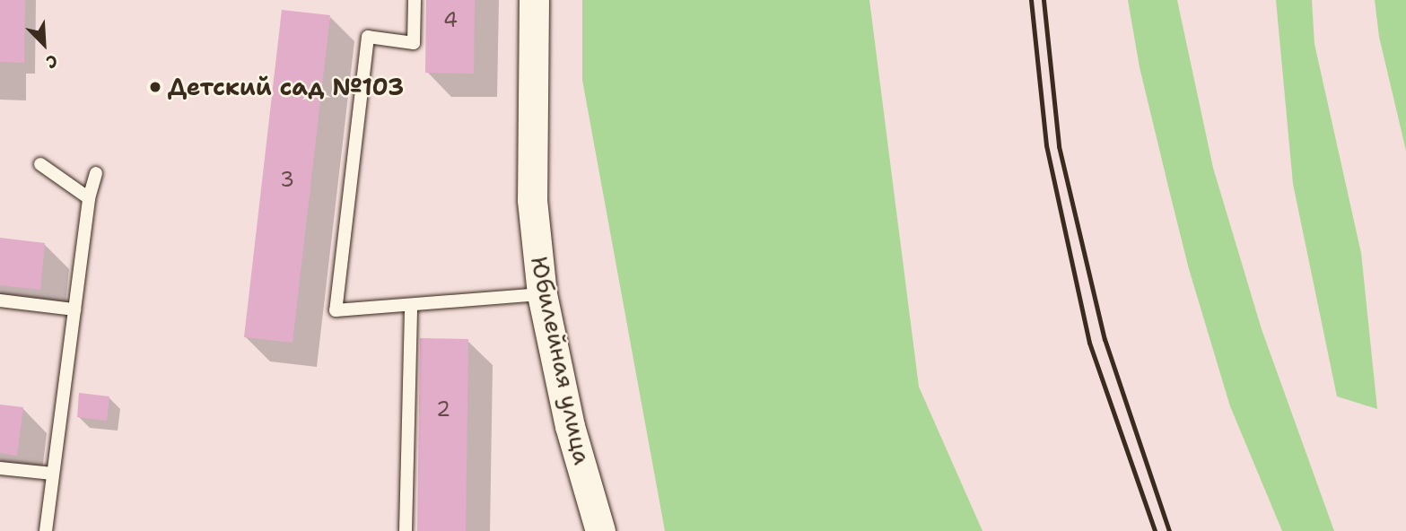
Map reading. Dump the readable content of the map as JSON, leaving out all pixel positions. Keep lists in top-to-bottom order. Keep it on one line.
{"streets":{"street":["Юбилейная улица"]},"places":["Детский сад №103"],"house_numbers":["4","3","2"],"north":"bottom right"}
